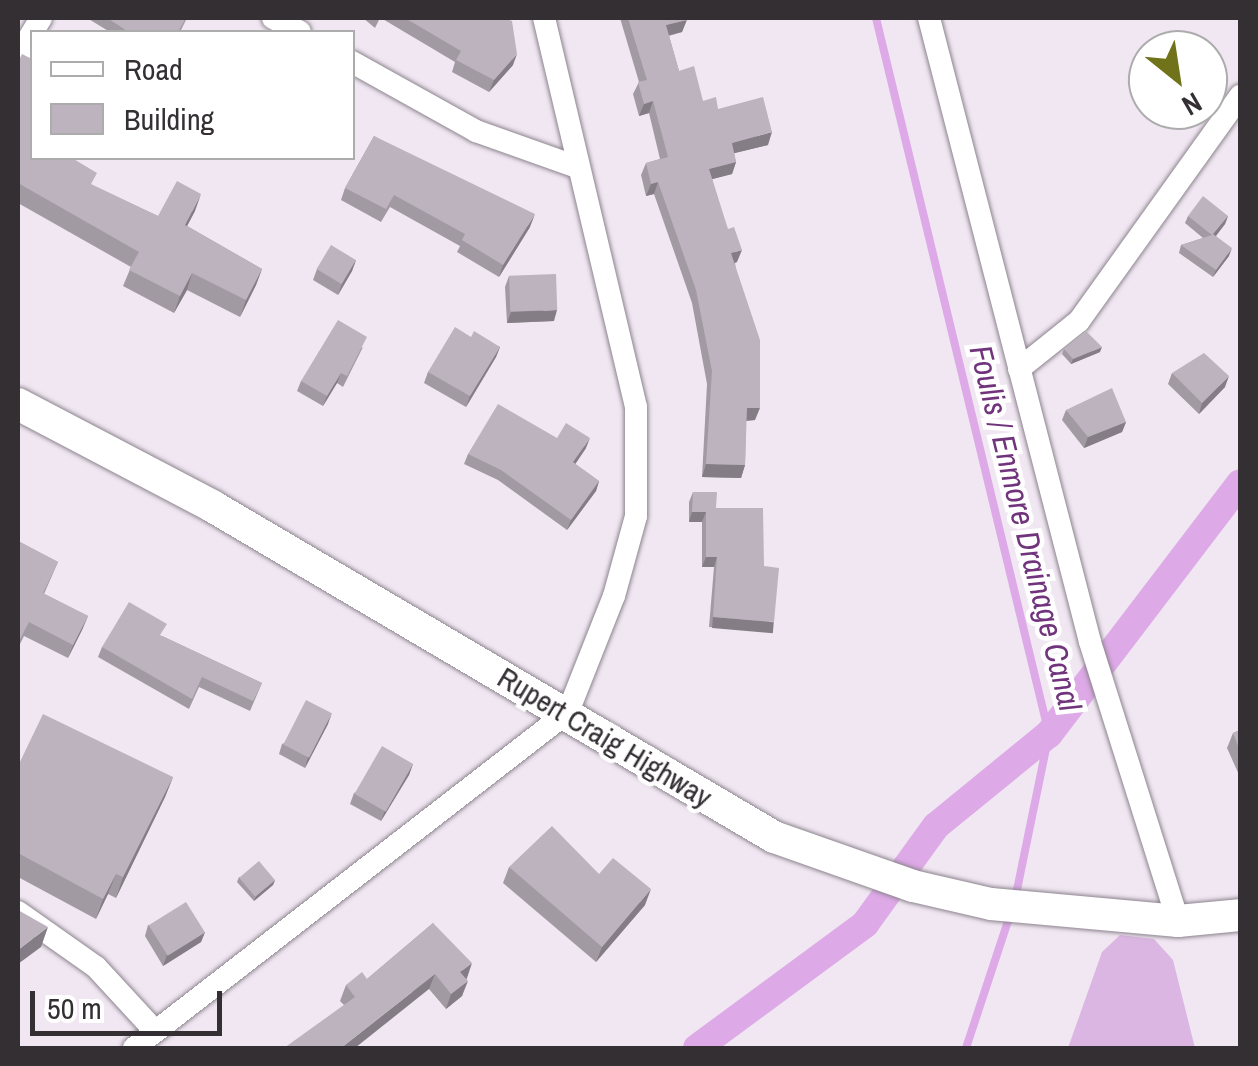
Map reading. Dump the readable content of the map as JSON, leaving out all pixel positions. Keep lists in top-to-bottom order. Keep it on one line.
{"streets":{"main road":["Rupert Craig Highway"]},"water":["Foulis / Enmore Drainage Canal"],"legend":["Road","Building"],"scale_bar":"50 m","north":"bottom right"}
